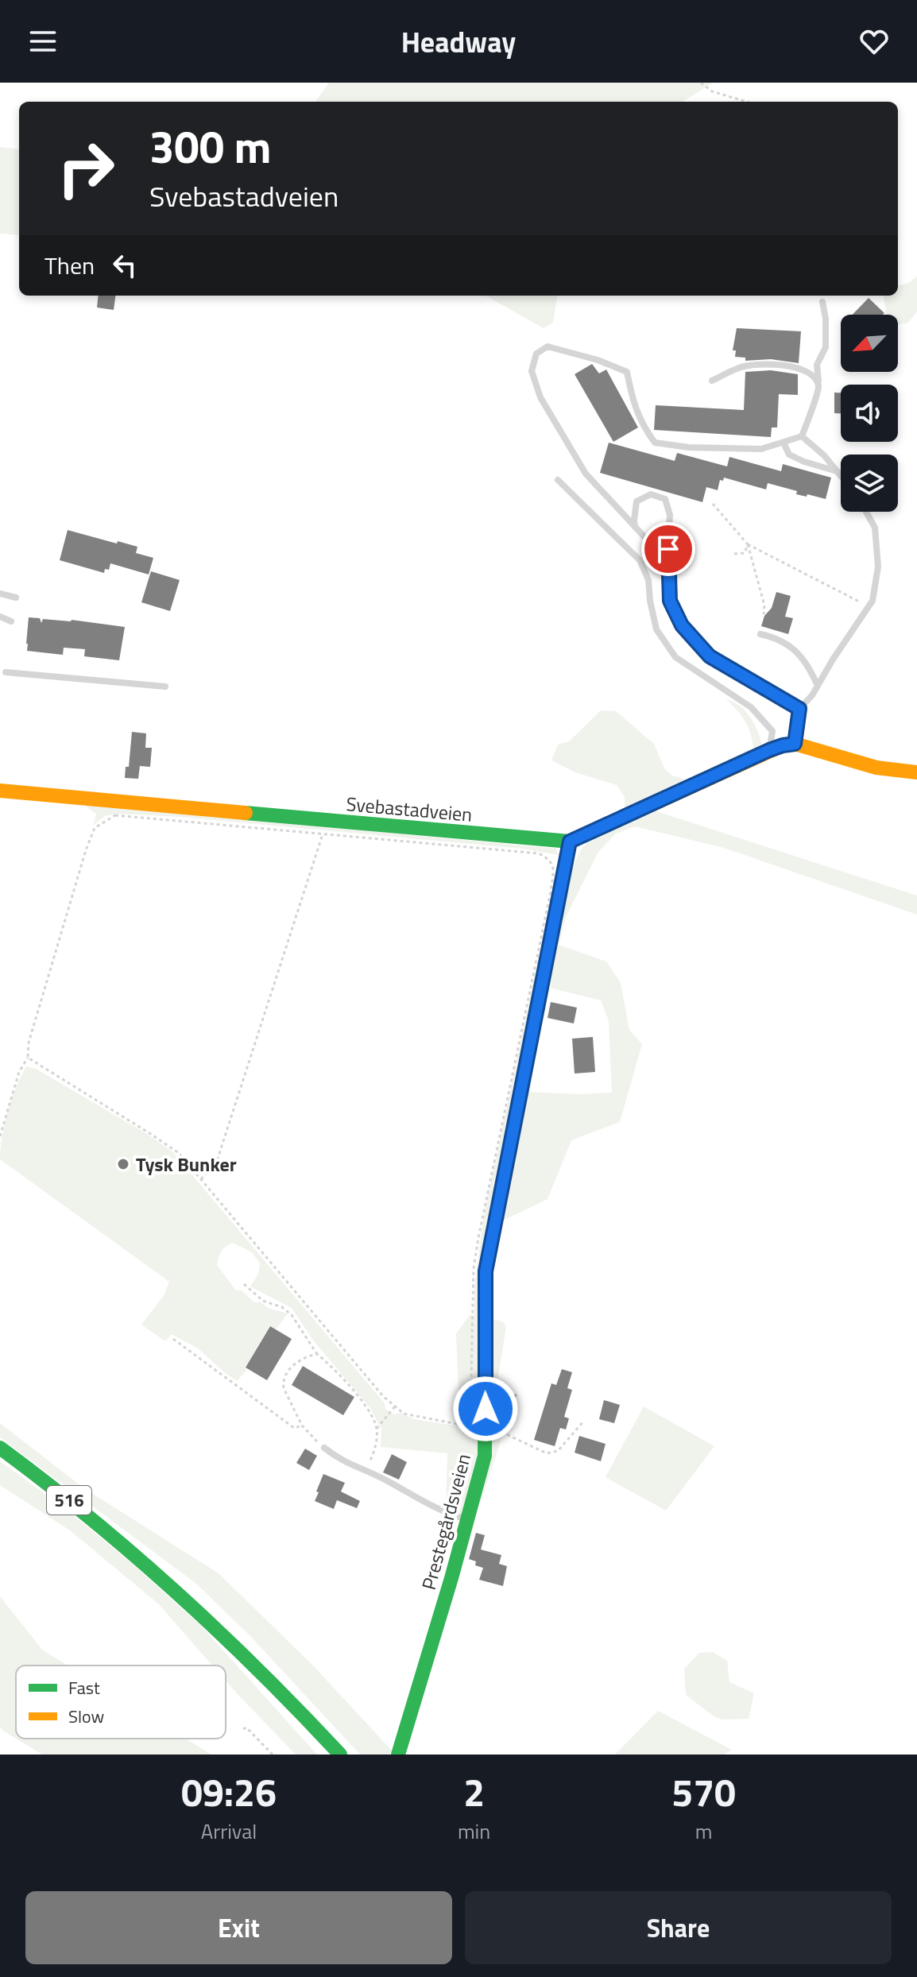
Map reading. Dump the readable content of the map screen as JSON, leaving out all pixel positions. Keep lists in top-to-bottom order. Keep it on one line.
{"streets":{"street":["Svebastadveien","516","Prestegårdsveien"]},"crossings":[["Svebastadveien","Prestegårdsveien"]],"places":["Tysk Bunker"],"legend":["Fast","Slow"],"north":"bottom left","page":{"header":"Headway","turn":["300 m","Svebastadveien"],"then":"Then","eta":["09:26","Arrival","2","min","570","m"],"buttons":["Exit","Share"]}}
